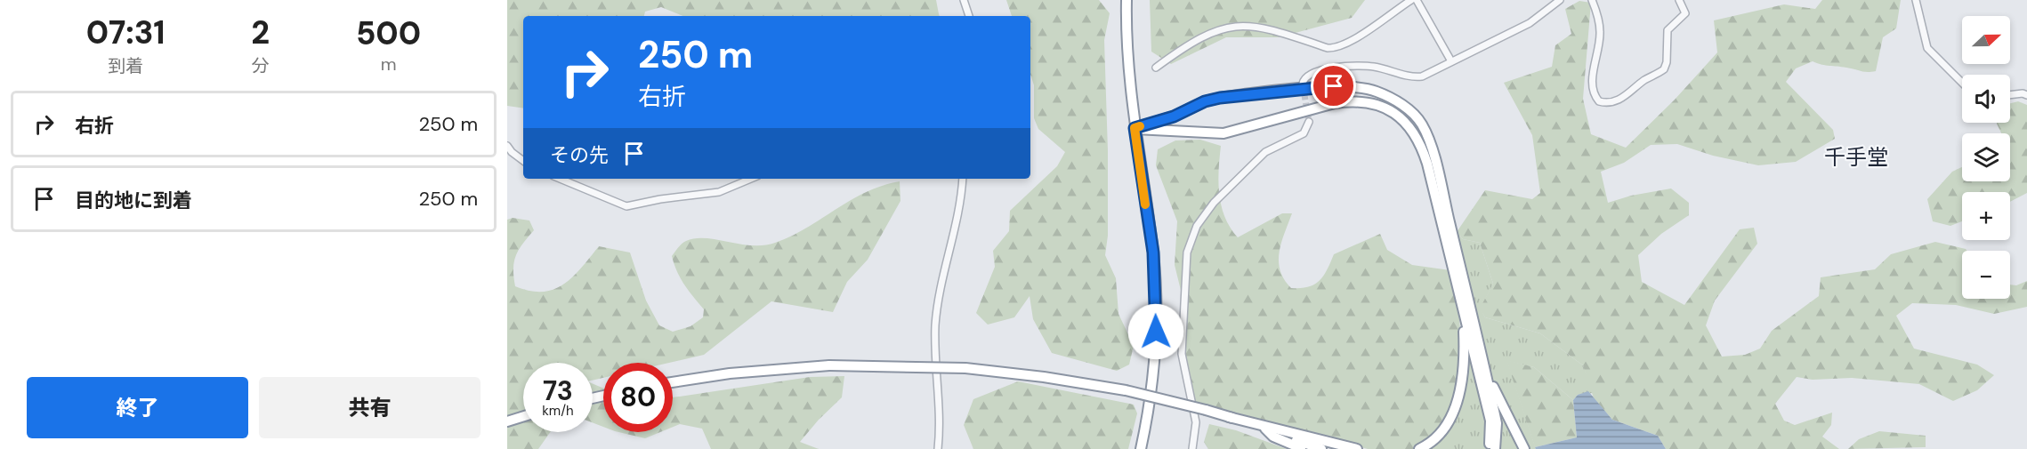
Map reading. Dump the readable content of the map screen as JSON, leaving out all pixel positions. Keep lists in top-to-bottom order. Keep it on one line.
{"districts":["千手堂"],"north":"right","page":{"eta":["07:31","到着","2","分","500","m"],"map_buttons":["+","−"],"turn":["250 m","右折"],"list":[{"name":"右折","value":"250 m"},{"name":"目的地に到着","value":"250 m"}],"then":"その先","speed":"73 km/h","limit":"80","buttons":["終了","共有"]}}
